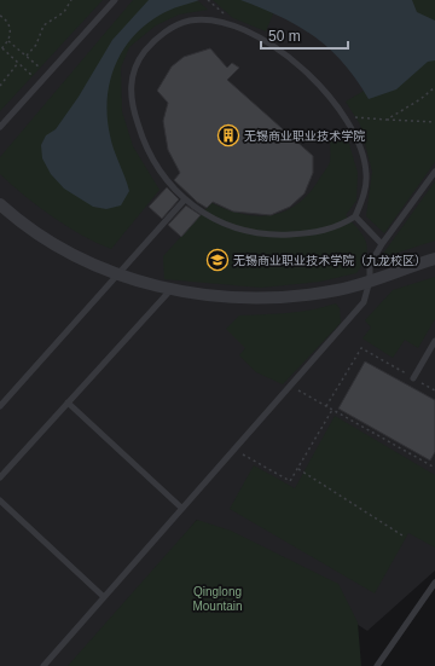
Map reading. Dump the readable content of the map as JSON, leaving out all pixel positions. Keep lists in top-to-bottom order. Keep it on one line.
{"parks":["Qinglong Mountain"],"places":{"building":["无锡商业职业技术学院"],"school or university":["无锡商业职业技术学院（九龙校区）"]},"scale_bar":"50 m"}
